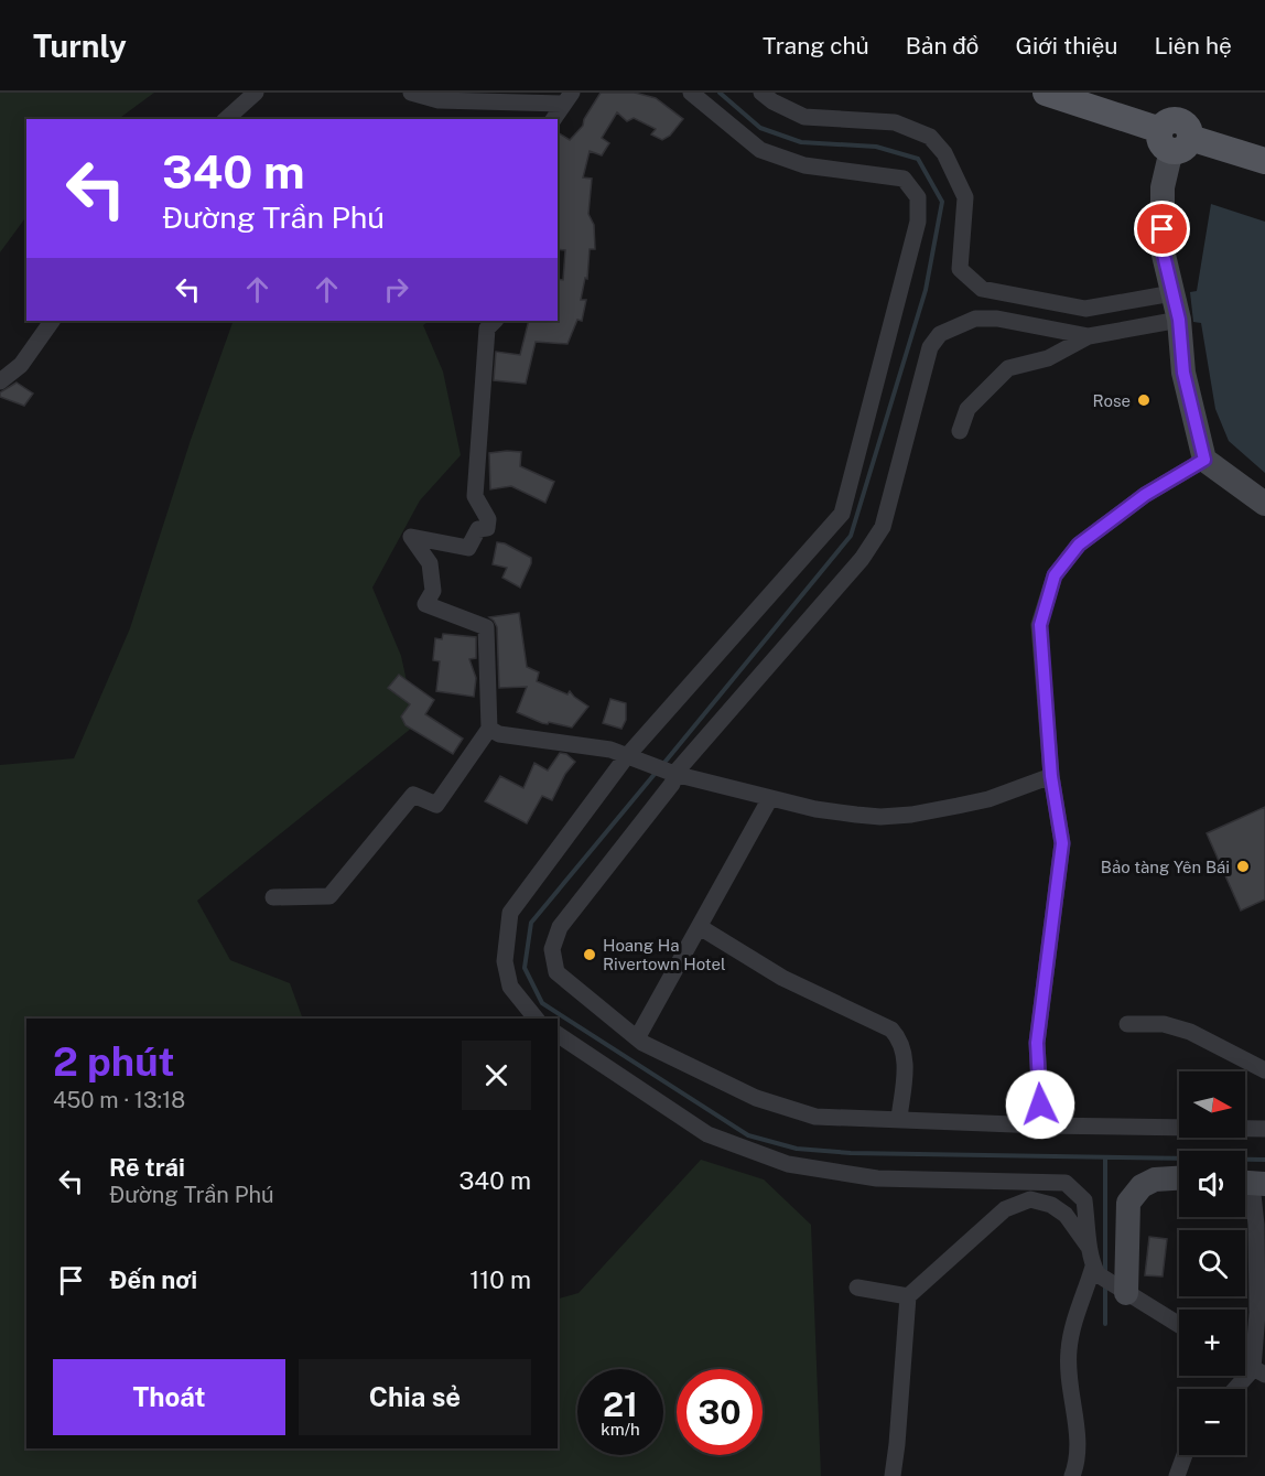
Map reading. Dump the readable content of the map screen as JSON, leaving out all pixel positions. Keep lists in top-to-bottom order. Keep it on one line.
{"places":["Rose","Bảo tàng Yên Bái","Hoang Ha Rivertown Hotel"],"north":"right","page":{"header":"Turnly","nav":["Trang chủ","Bản đồ","Giới thiệu","Liên hệ"],"turn":["340 m","Đường Trần Phú"],"heading":["2 phút","450 m · 13:18"],"map_buttons":["+","−"],"list":[{"name":"Rẽ trái","note":"Đường Trần Phú","value":"340 m"},{"name":"Đến nơi","value":"110 m"}],"buttons":["Thoát","Chia sẻ"],"speed":"21 km/h","limit":"30"}}
